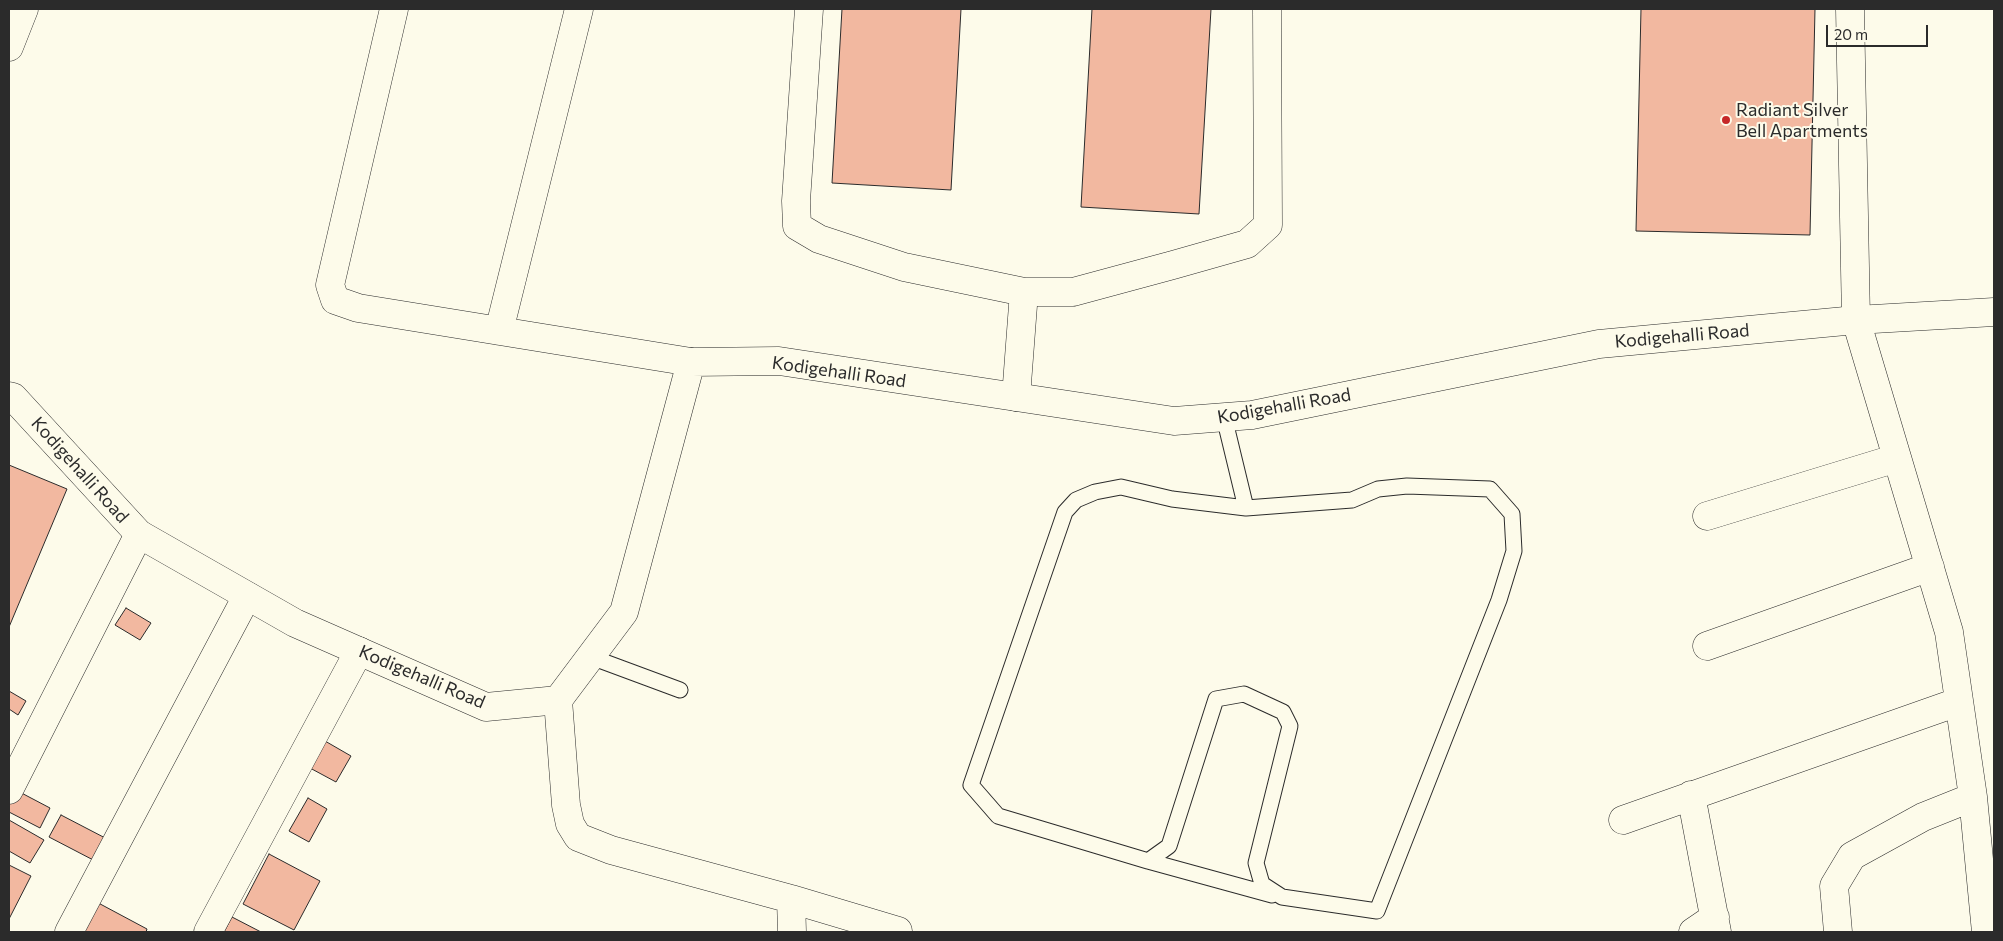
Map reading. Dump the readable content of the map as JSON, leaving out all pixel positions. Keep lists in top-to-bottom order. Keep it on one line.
{"streets":{"street":["Kodigehalli Road"]},"places":["Radiant Silver Bell Apartments"],"scale_bar":"20 m"}
